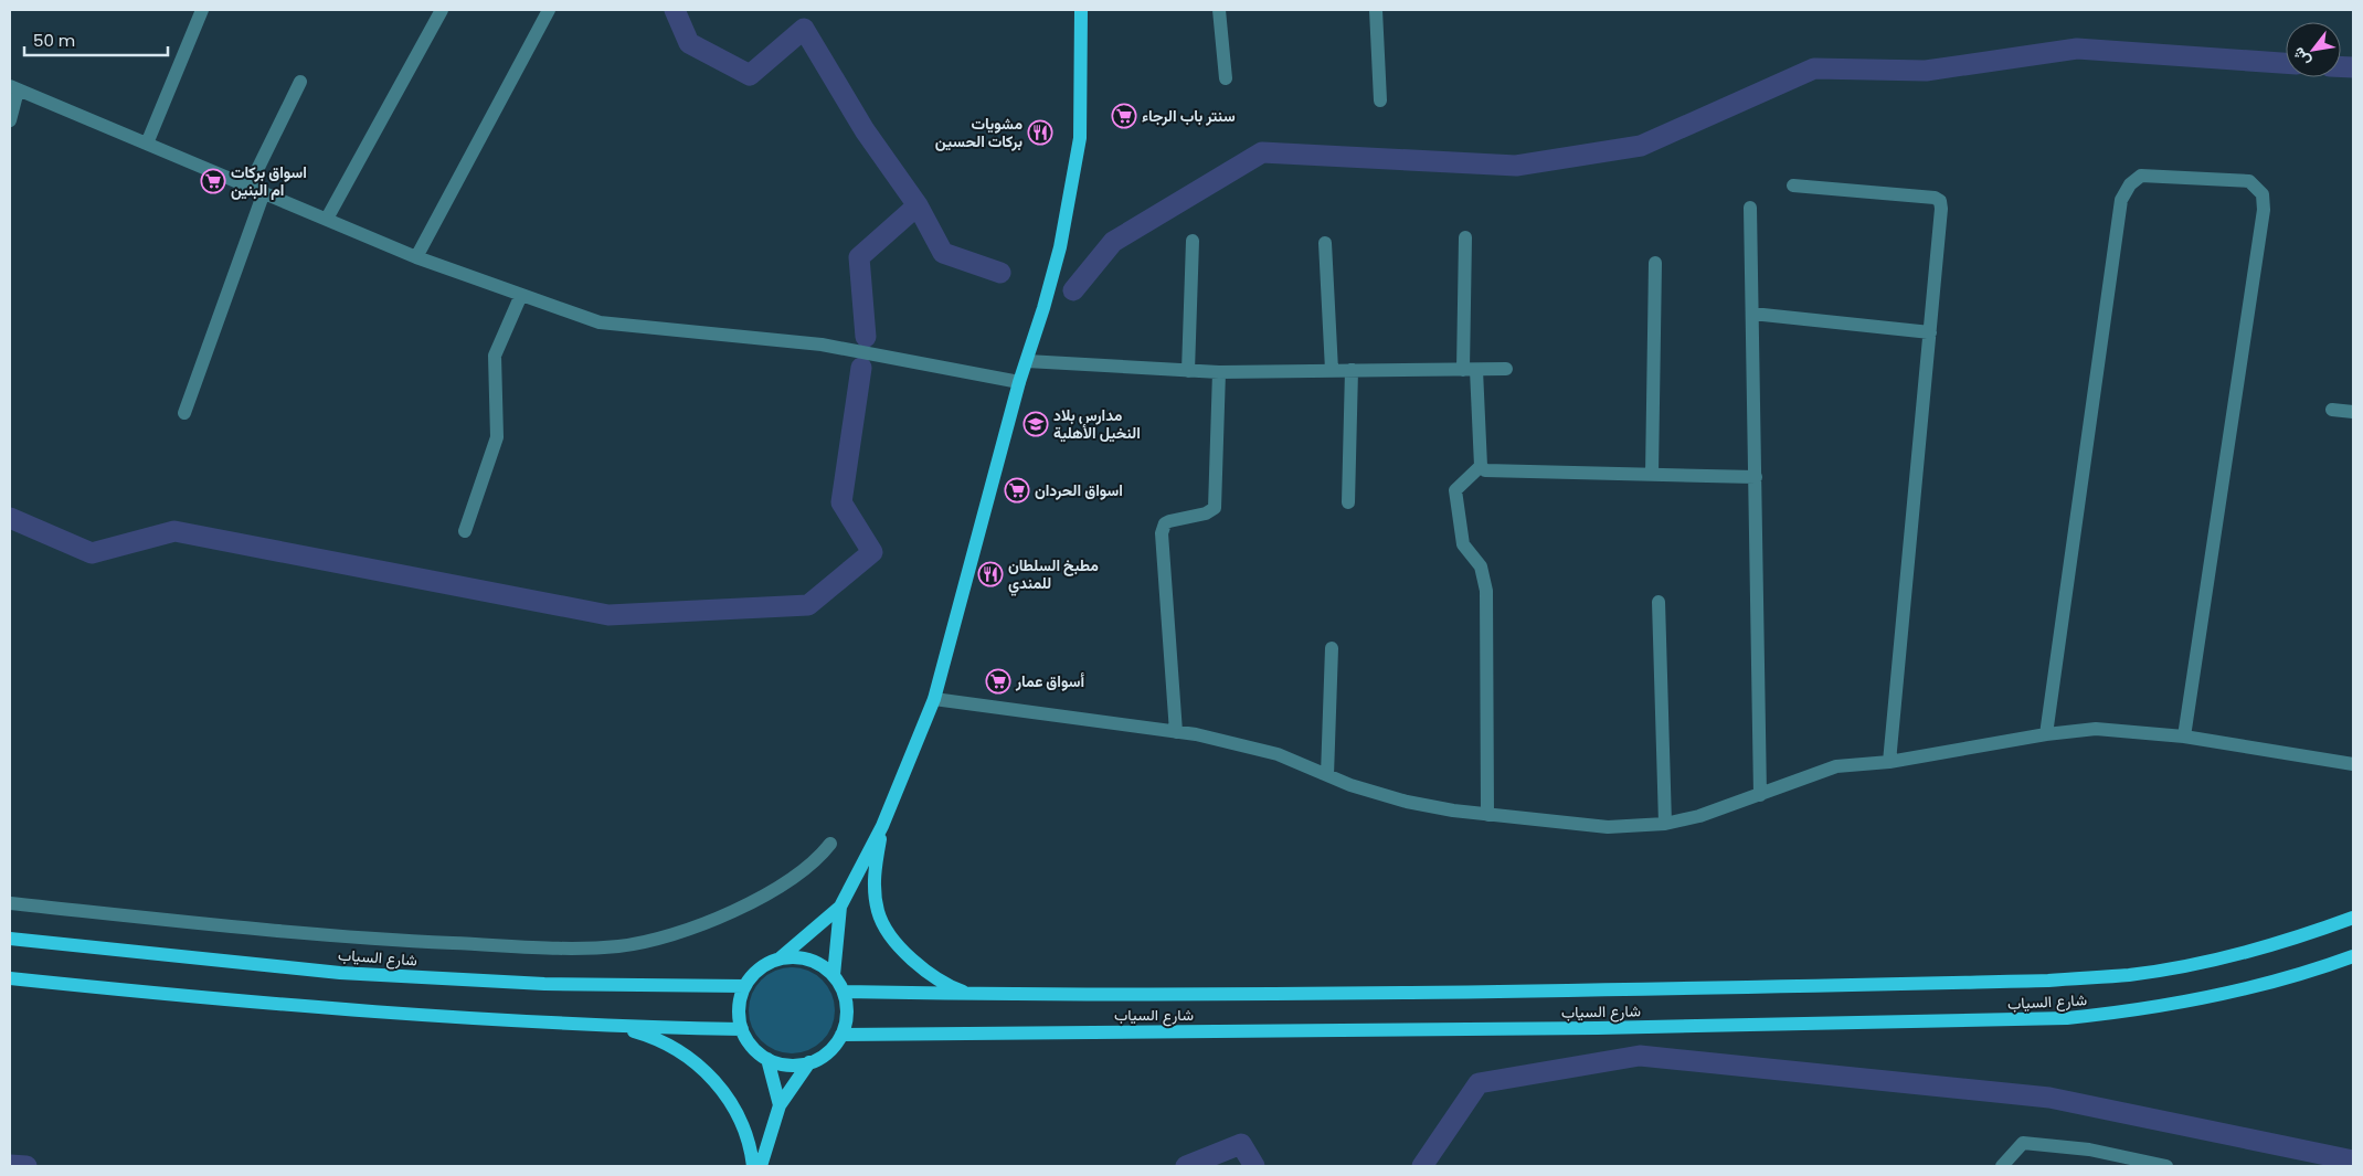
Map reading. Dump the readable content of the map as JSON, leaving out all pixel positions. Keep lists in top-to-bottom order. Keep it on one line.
{"streets":{"main road":["شارع السياب"]},"places":{"supermarket":["سنتر باب الرجاء","اسواق بركات ام البنين","اسواق الحردان","أسواق عمار"],"restaurant":["مشويات بركات الحسين","مطبخ السلطان للمندي"],"school or university":["مدارس بلاد النخيل الأهلية"]},"scale_bar":"50 m","north":"bottom left"}
